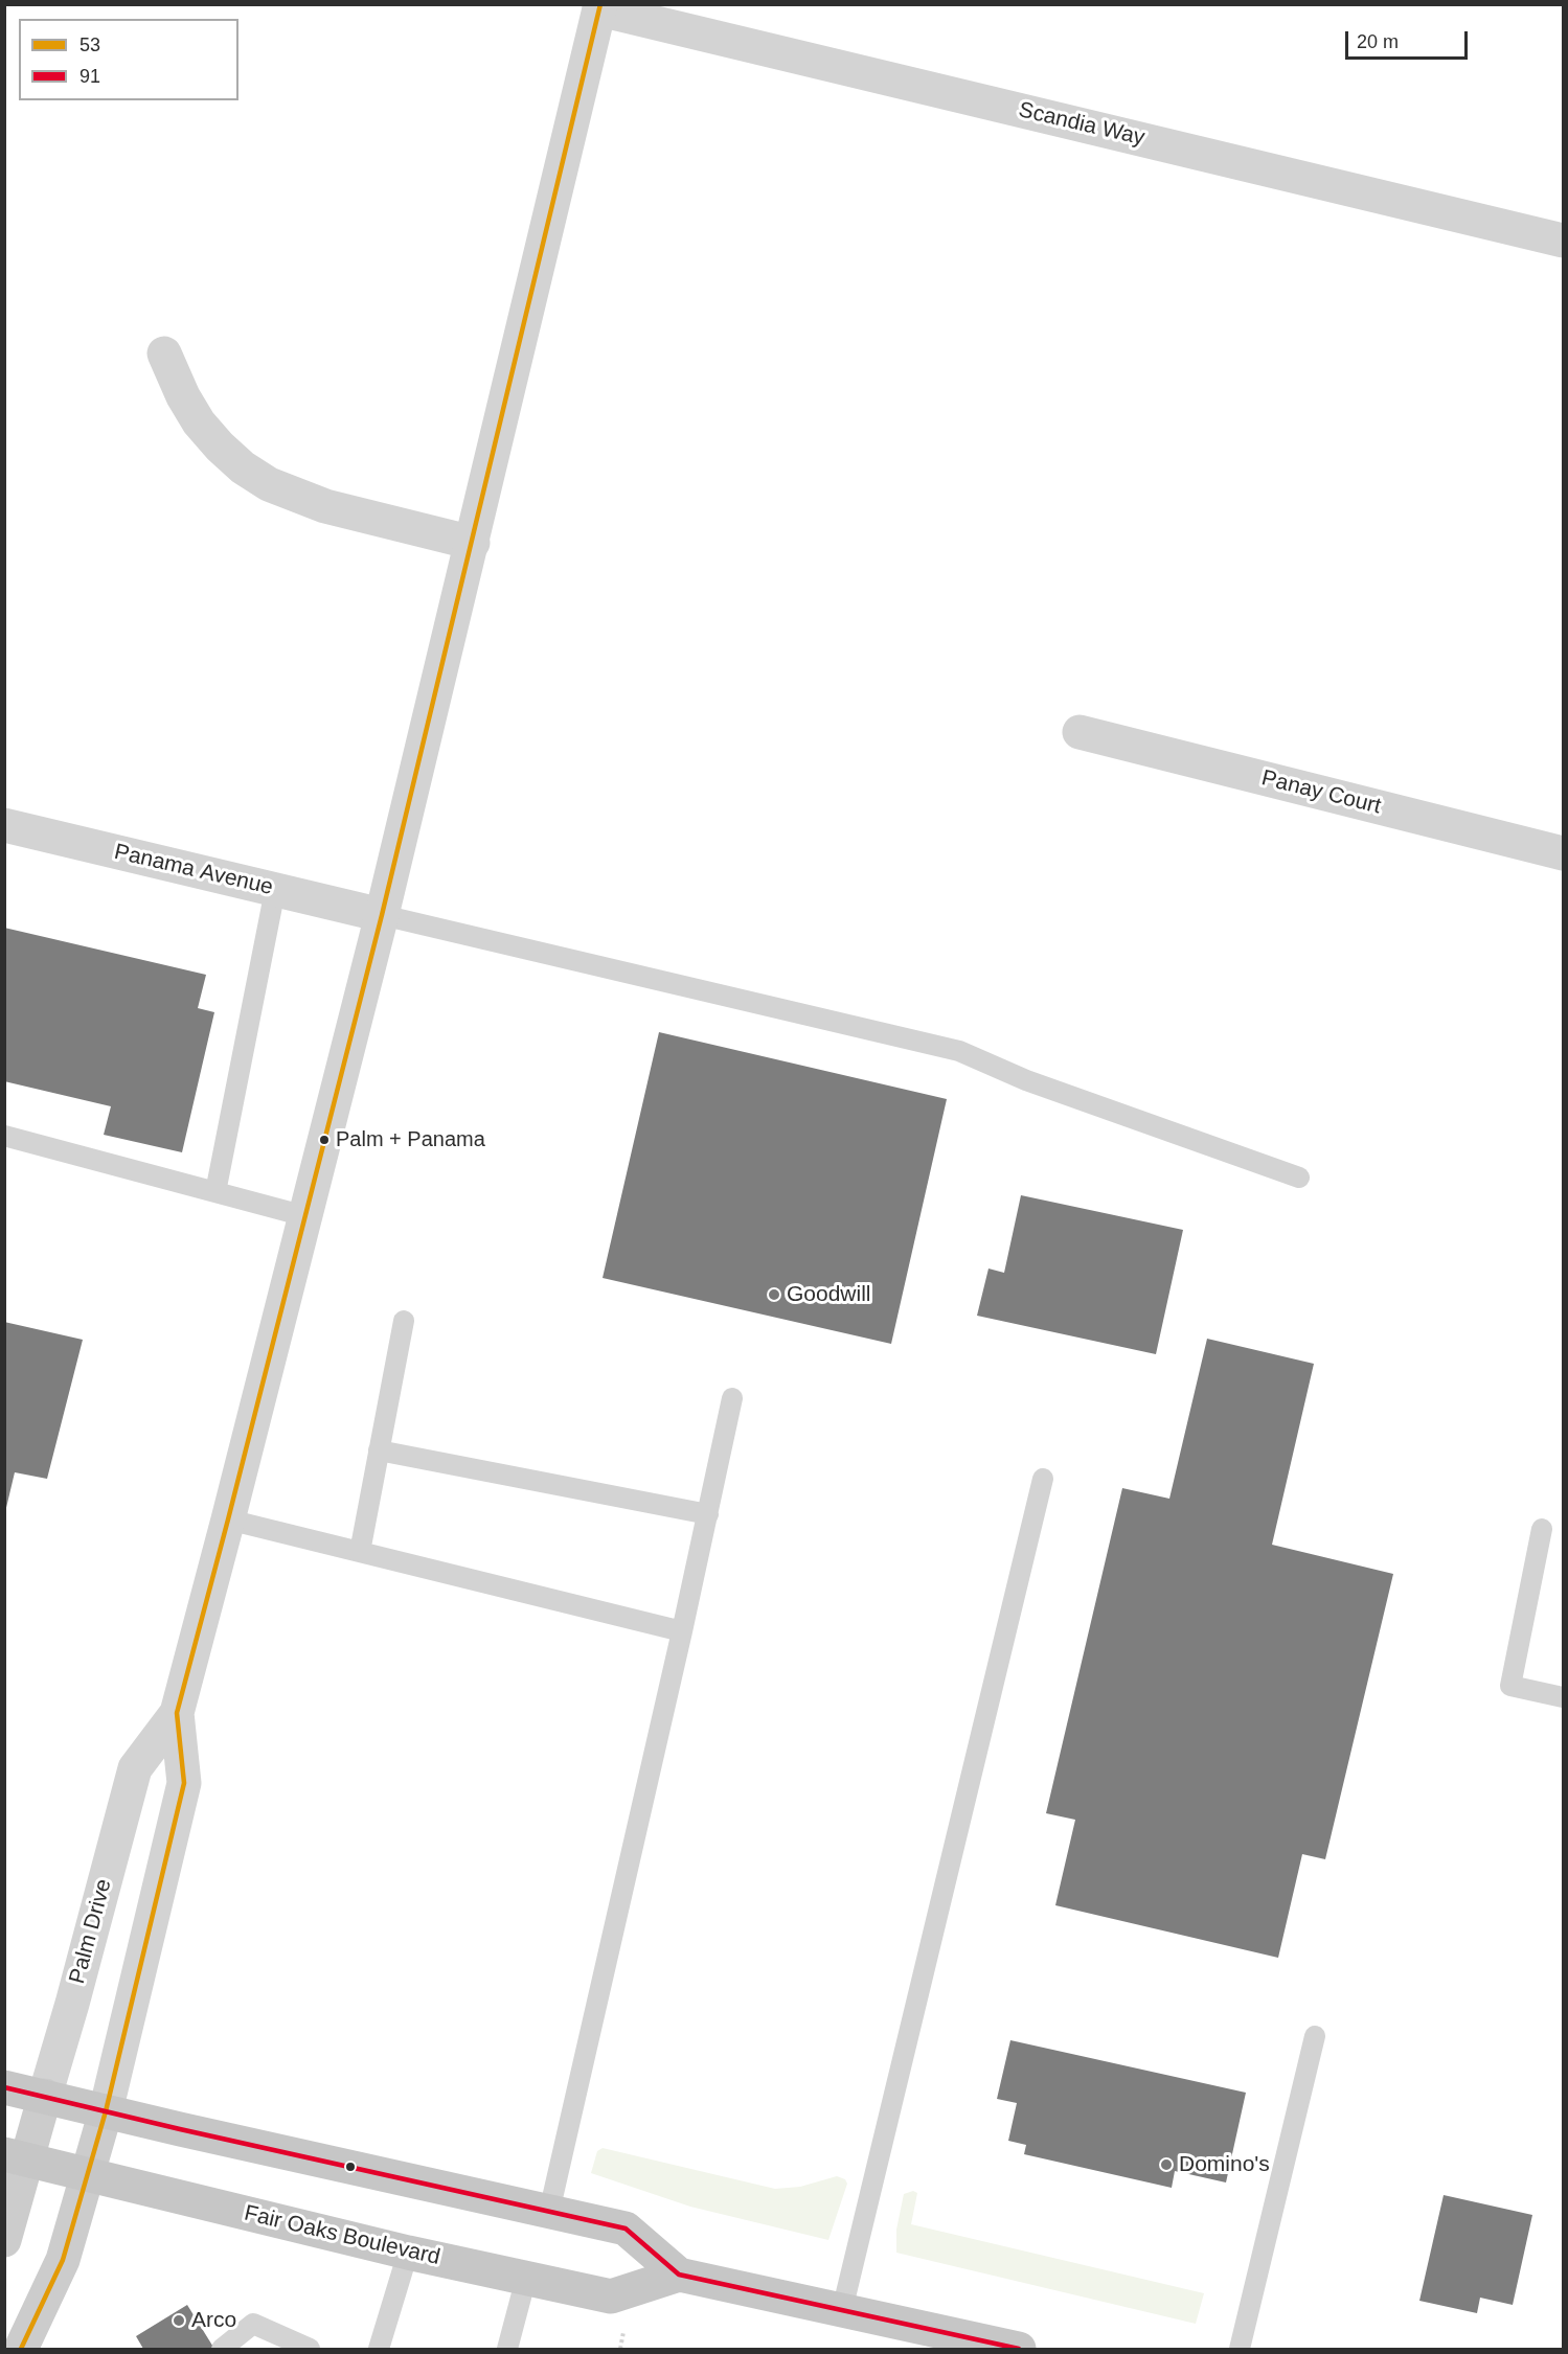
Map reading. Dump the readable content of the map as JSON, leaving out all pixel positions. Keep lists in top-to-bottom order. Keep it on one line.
{"streets":{"main road":["Palm Drive","Fair Oaks Boulevard"],"street":["Scandia Way","Panay Court","Panama Avenue"]},"crossings":[["Scandia Way","Palm Drive"],["Panama Avenue","Palm Drive"],["Palm Drive","Fair Oaks Boulevard"]],"places":["Palm + Panama","Goodwill","Domino's","Arco"],"lines":["transit line 53","transit line 91"],"legend":["53","91"],"scale_bar":"20 m"}
